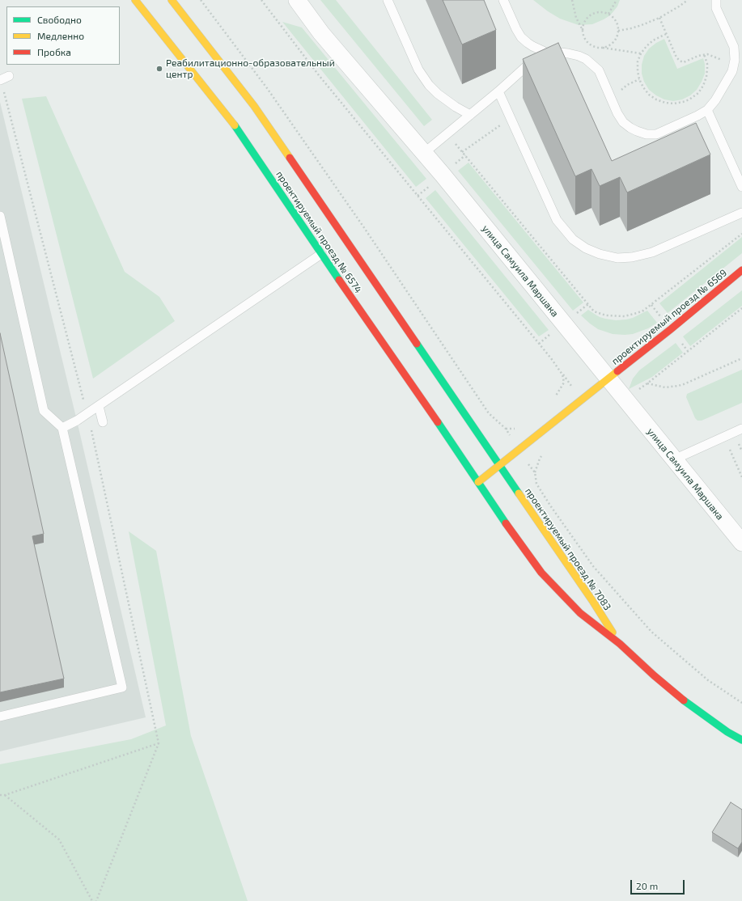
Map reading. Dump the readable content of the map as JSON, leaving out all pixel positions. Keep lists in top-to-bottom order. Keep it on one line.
{"streets":{"main road":["проектируемый проезд № 6574","проектируемый проезд № 6569","проектируемый проезд № 7083"],"street":["улица Самуила Маршака"]},"crossings":[["проектируемый проезд № 6574","проектируемый проезд № 6569"],["проектируемый проезд № 6574","проектируемый проезд № 7083"],["улица Самуила Маршака","проектируемый проезд № 6569"],["проектируемый проезд № 6569","проектируемый проезд № 7083"]],"places":["Реабилитационно-образовательный центр"],"legend":["Свободно","Медленно","Пробка"],"scale_bar":"20 m"}
